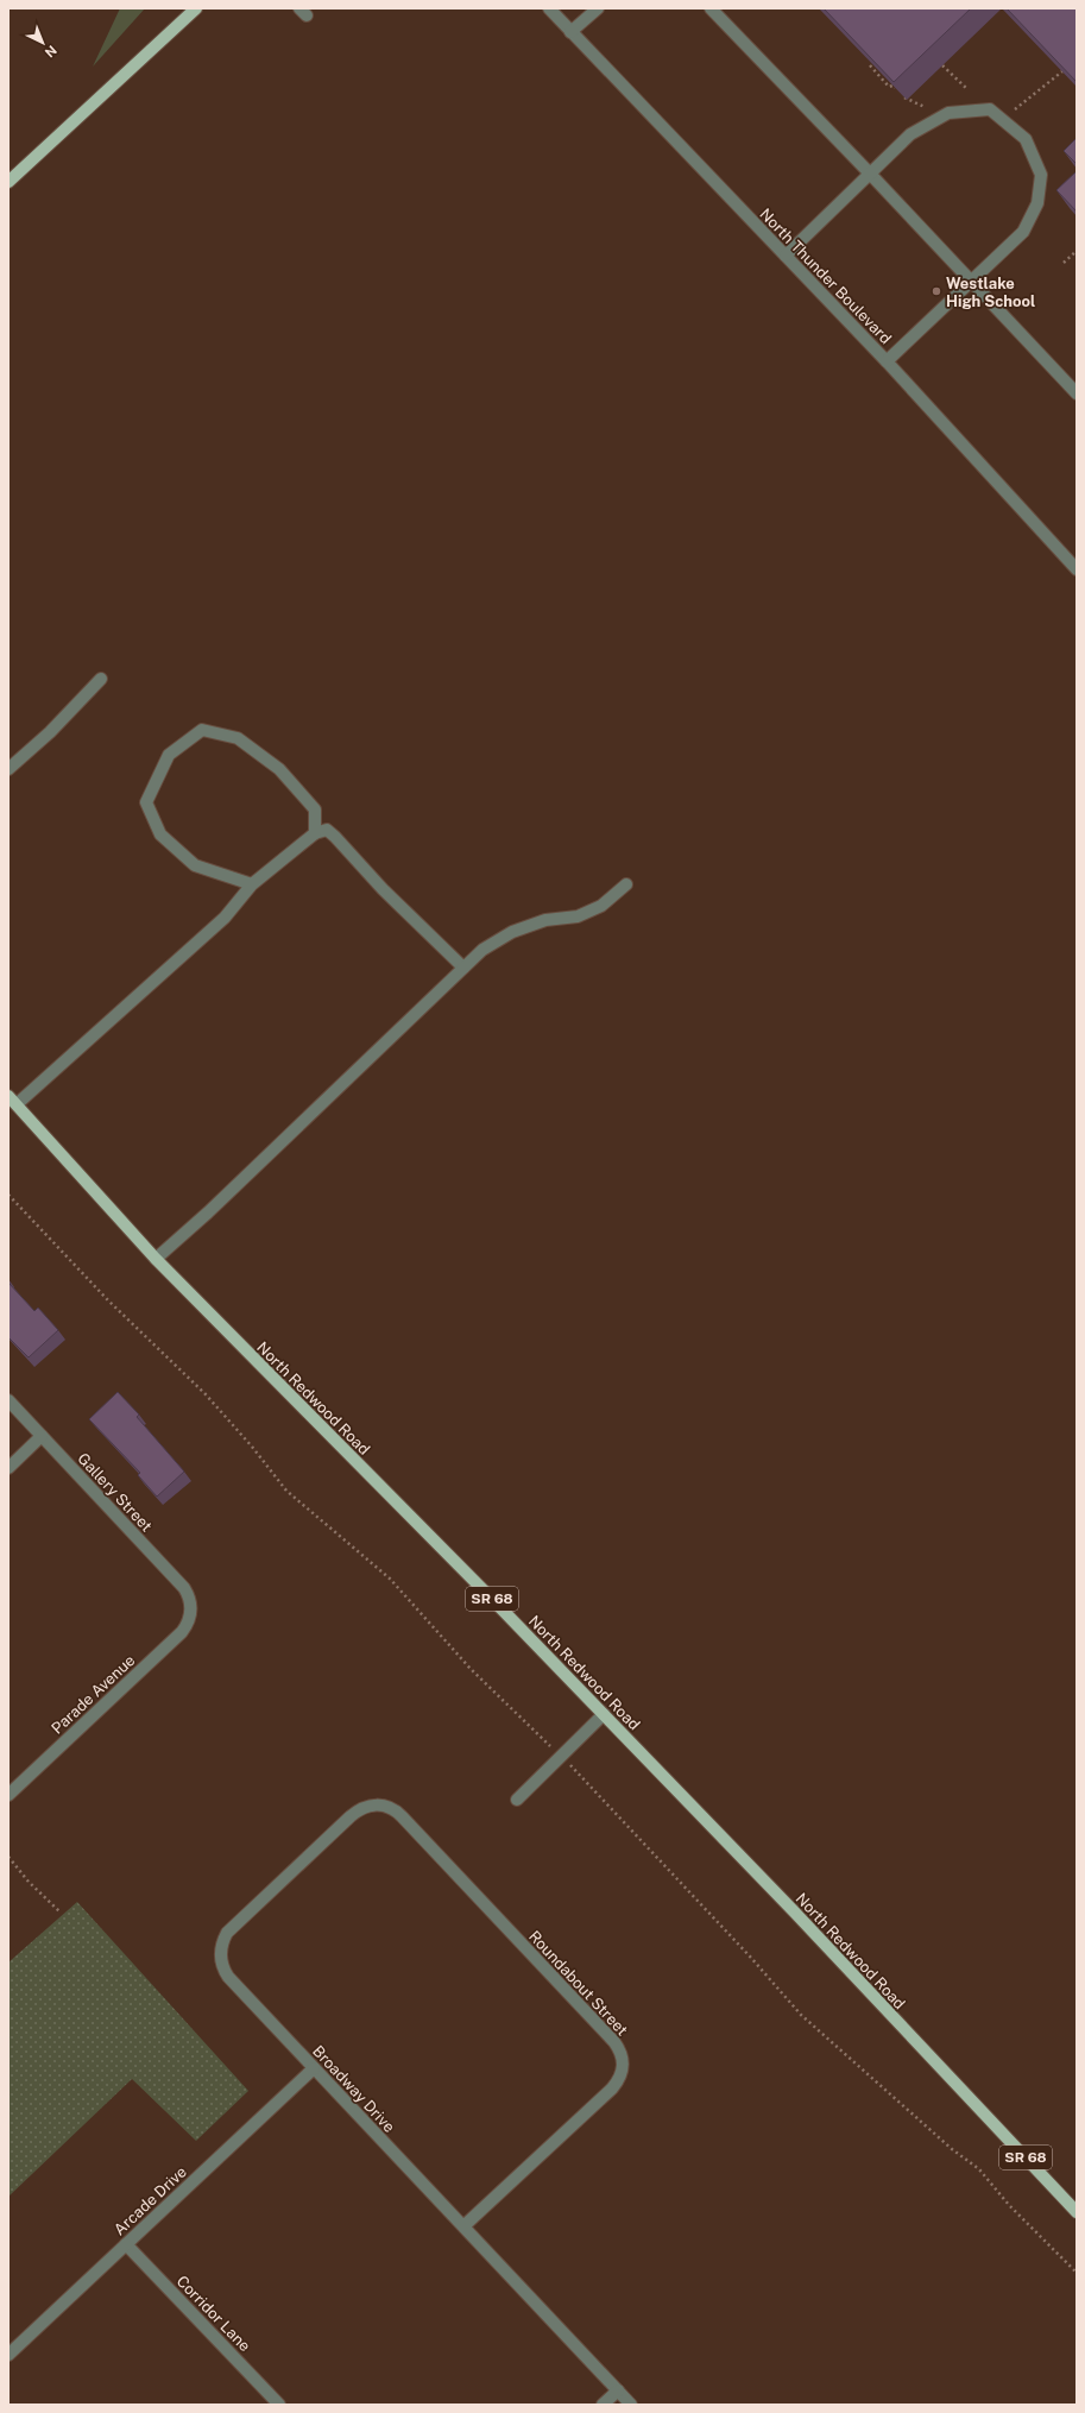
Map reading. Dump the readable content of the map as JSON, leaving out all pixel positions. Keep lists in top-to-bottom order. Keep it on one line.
{"streets":{"main road":["North Redwood Road","SR 68"],"street":["North Thunder Boulevard","Gallery Street","Parade Avenue","Roundabout Street","Broadway Drive","Arcade Drive","Corridor Lane"]},"crossings":[["Gallery Street","Parade Avenue"],["Roundabout Street","Broadway Drive"],["Broadway Drive","Arcade Drive"],["Arcade Drive","Corridor Lane"]],"places":["Westlake High School"],"north":"bottom right"}
